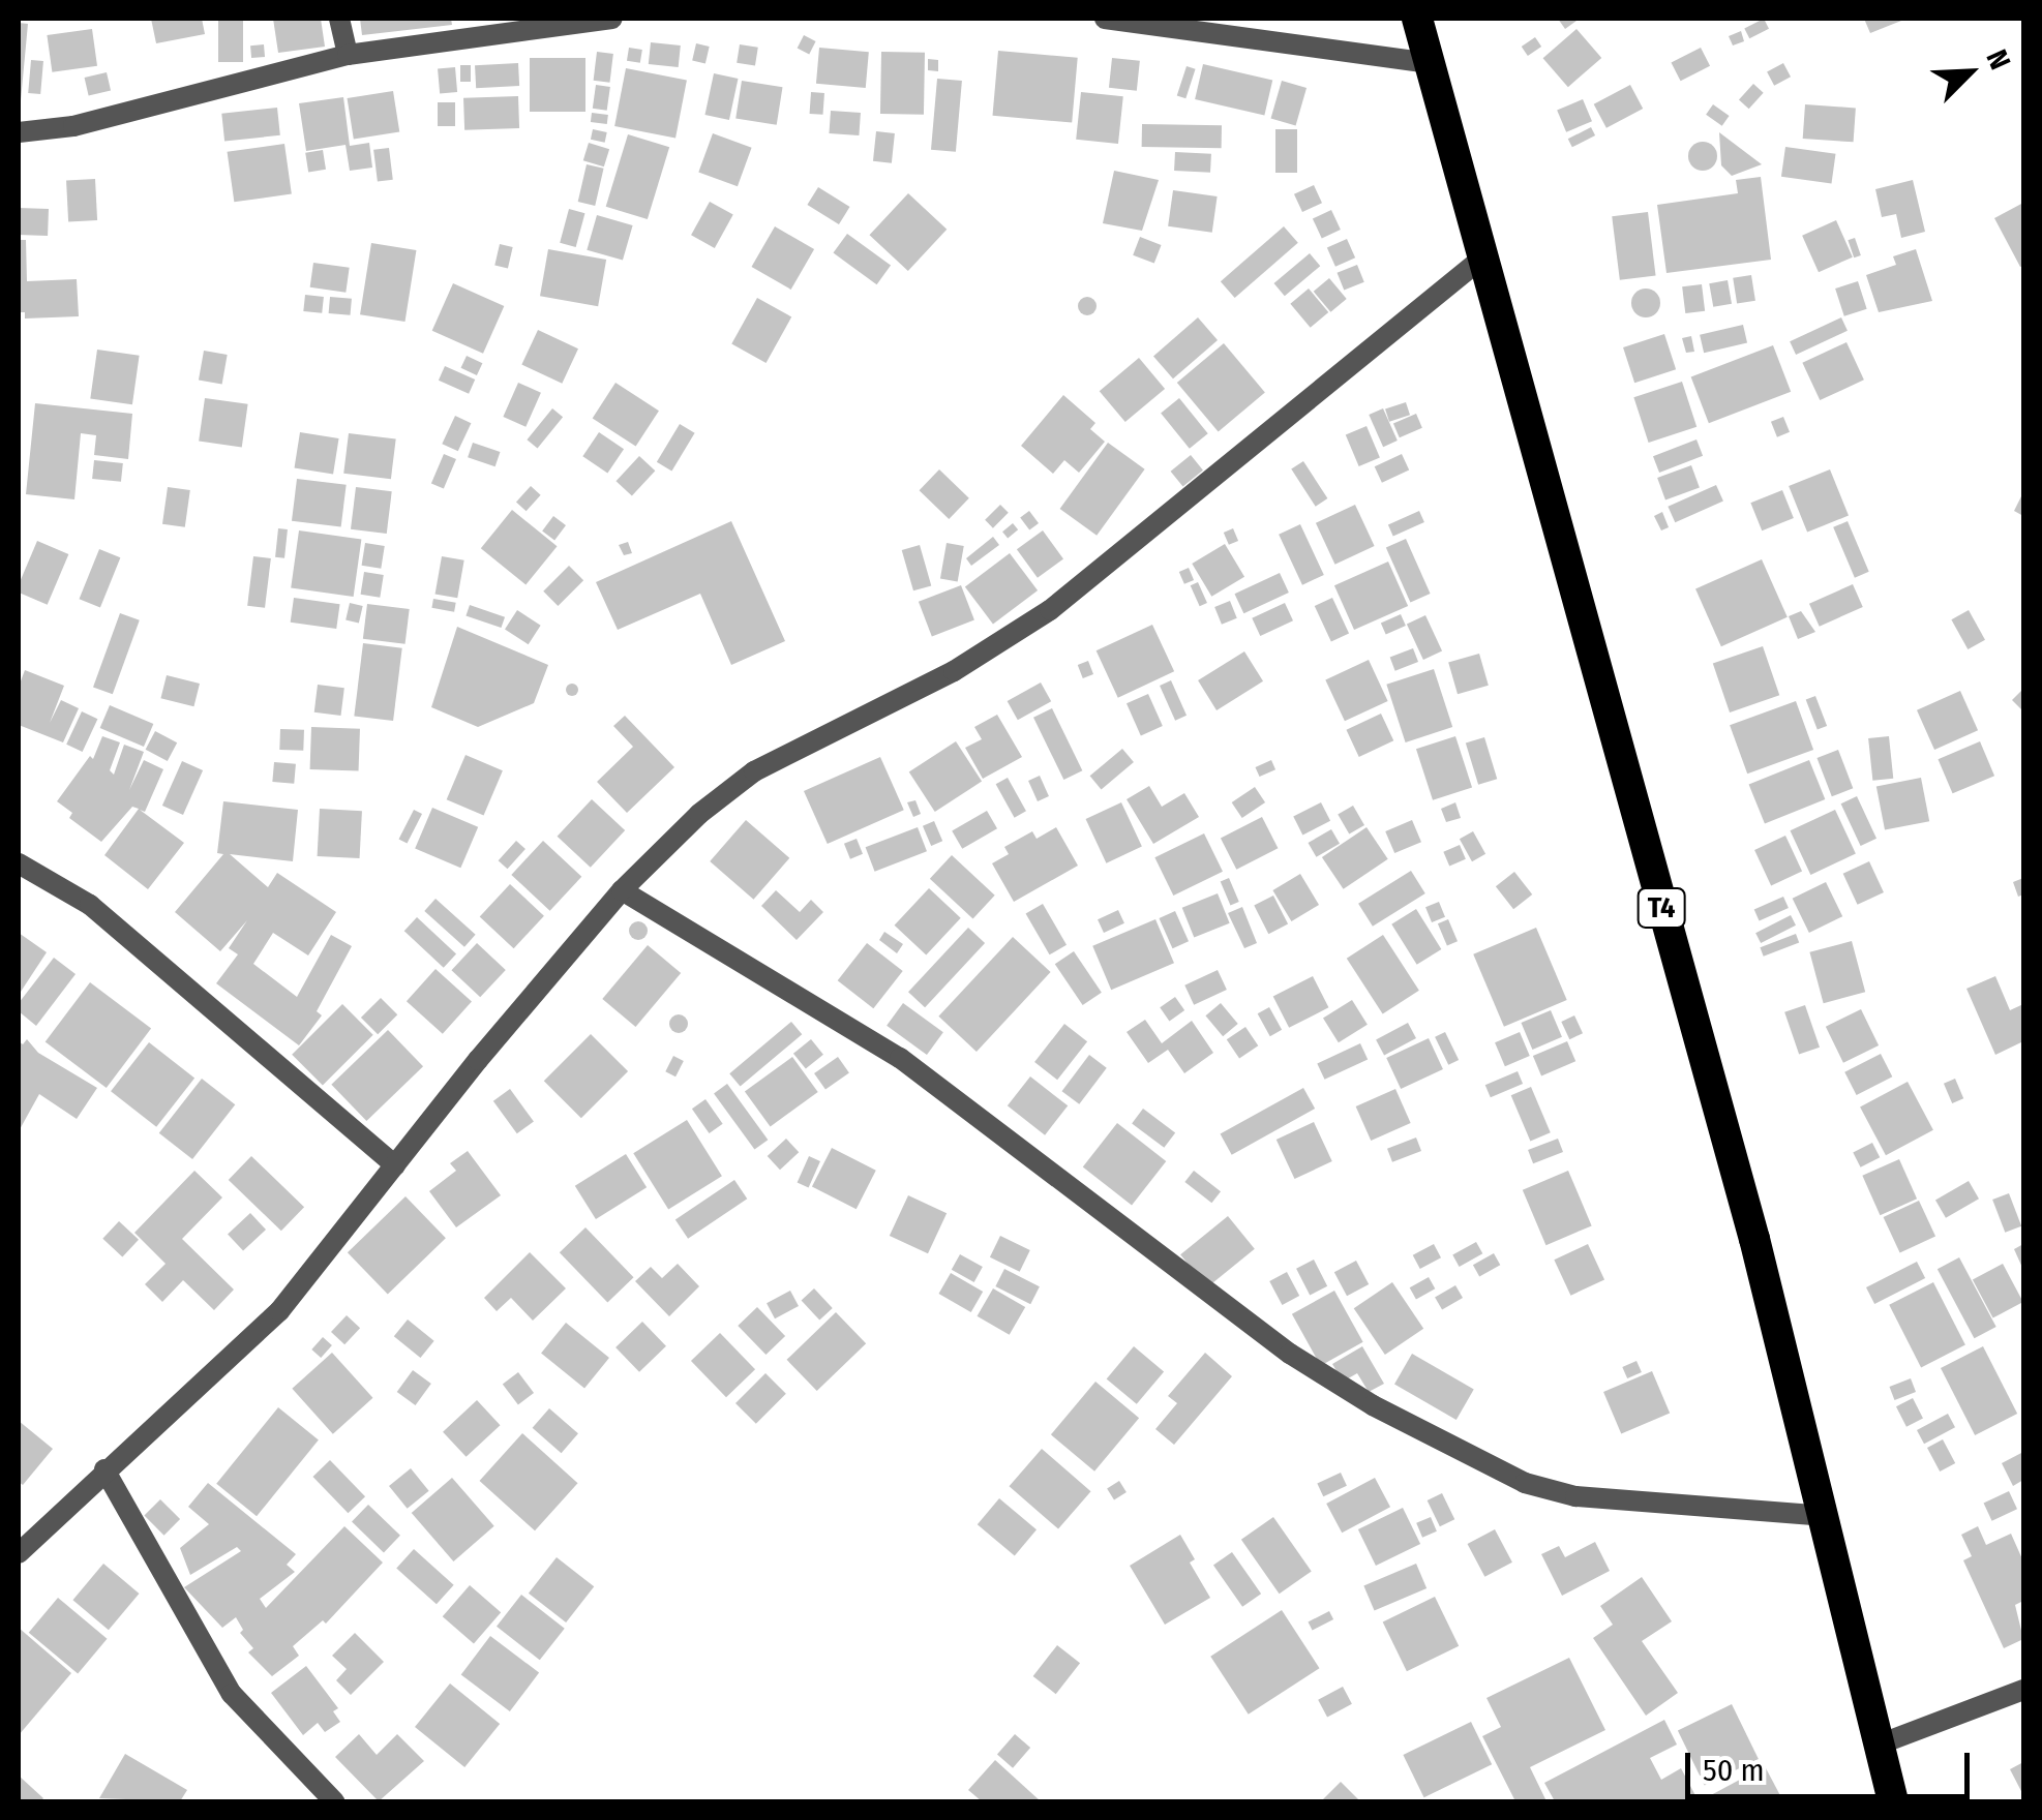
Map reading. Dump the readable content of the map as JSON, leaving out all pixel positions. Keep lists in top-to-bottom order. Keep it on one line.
{"streets":{"highway":["T4"]},"scale_bar":"50 m","north":"top right"}
